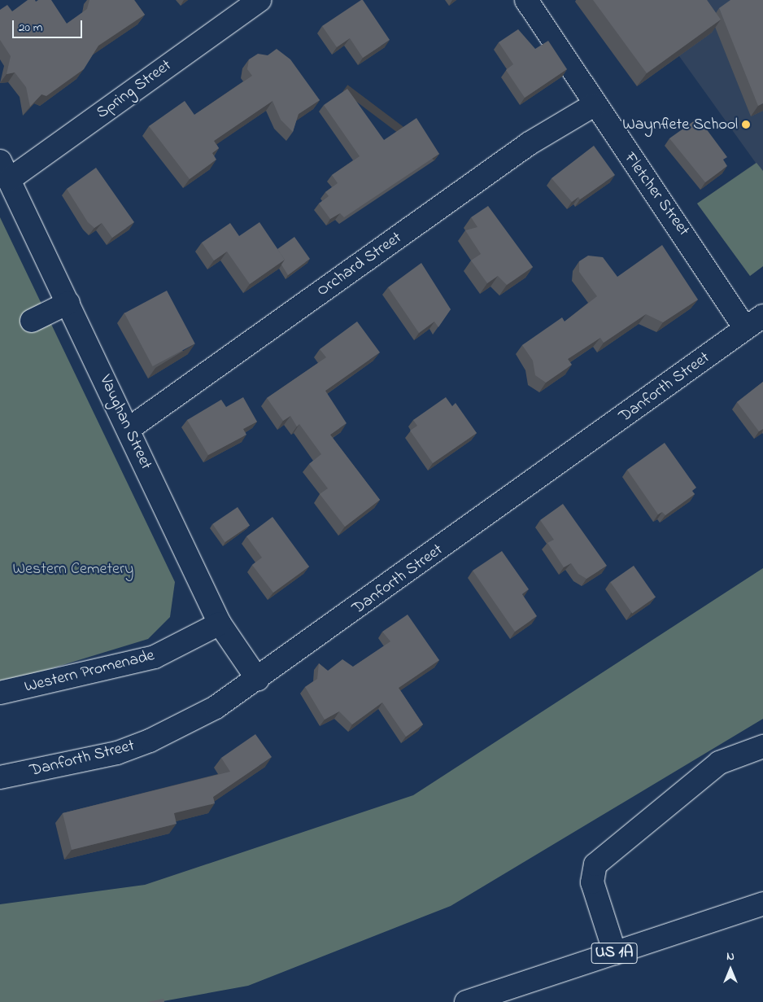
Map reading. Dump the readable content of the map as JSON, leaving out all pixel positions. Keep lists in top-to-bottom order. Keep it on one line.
{"streets":{"street":["Spring Street","Fletcher Street","Orchard Street","Danforth Street","Vaughan Street","Western Promenade","US 1A"]},"crossings":[["Spring Street","Vaughan Street"],["Fletcher Street","Orchard Street"],["Fletcher Street","Danforth Street"],["Orchard Street","Vaughan Street"],["Danforth Street","Vaughan Street"],["Vaughan Street","Western Promenade"]],"parks":["Western Cemetery"],"places":["Waynflete School"],"scale_bar":"20 m","north":"top"}
